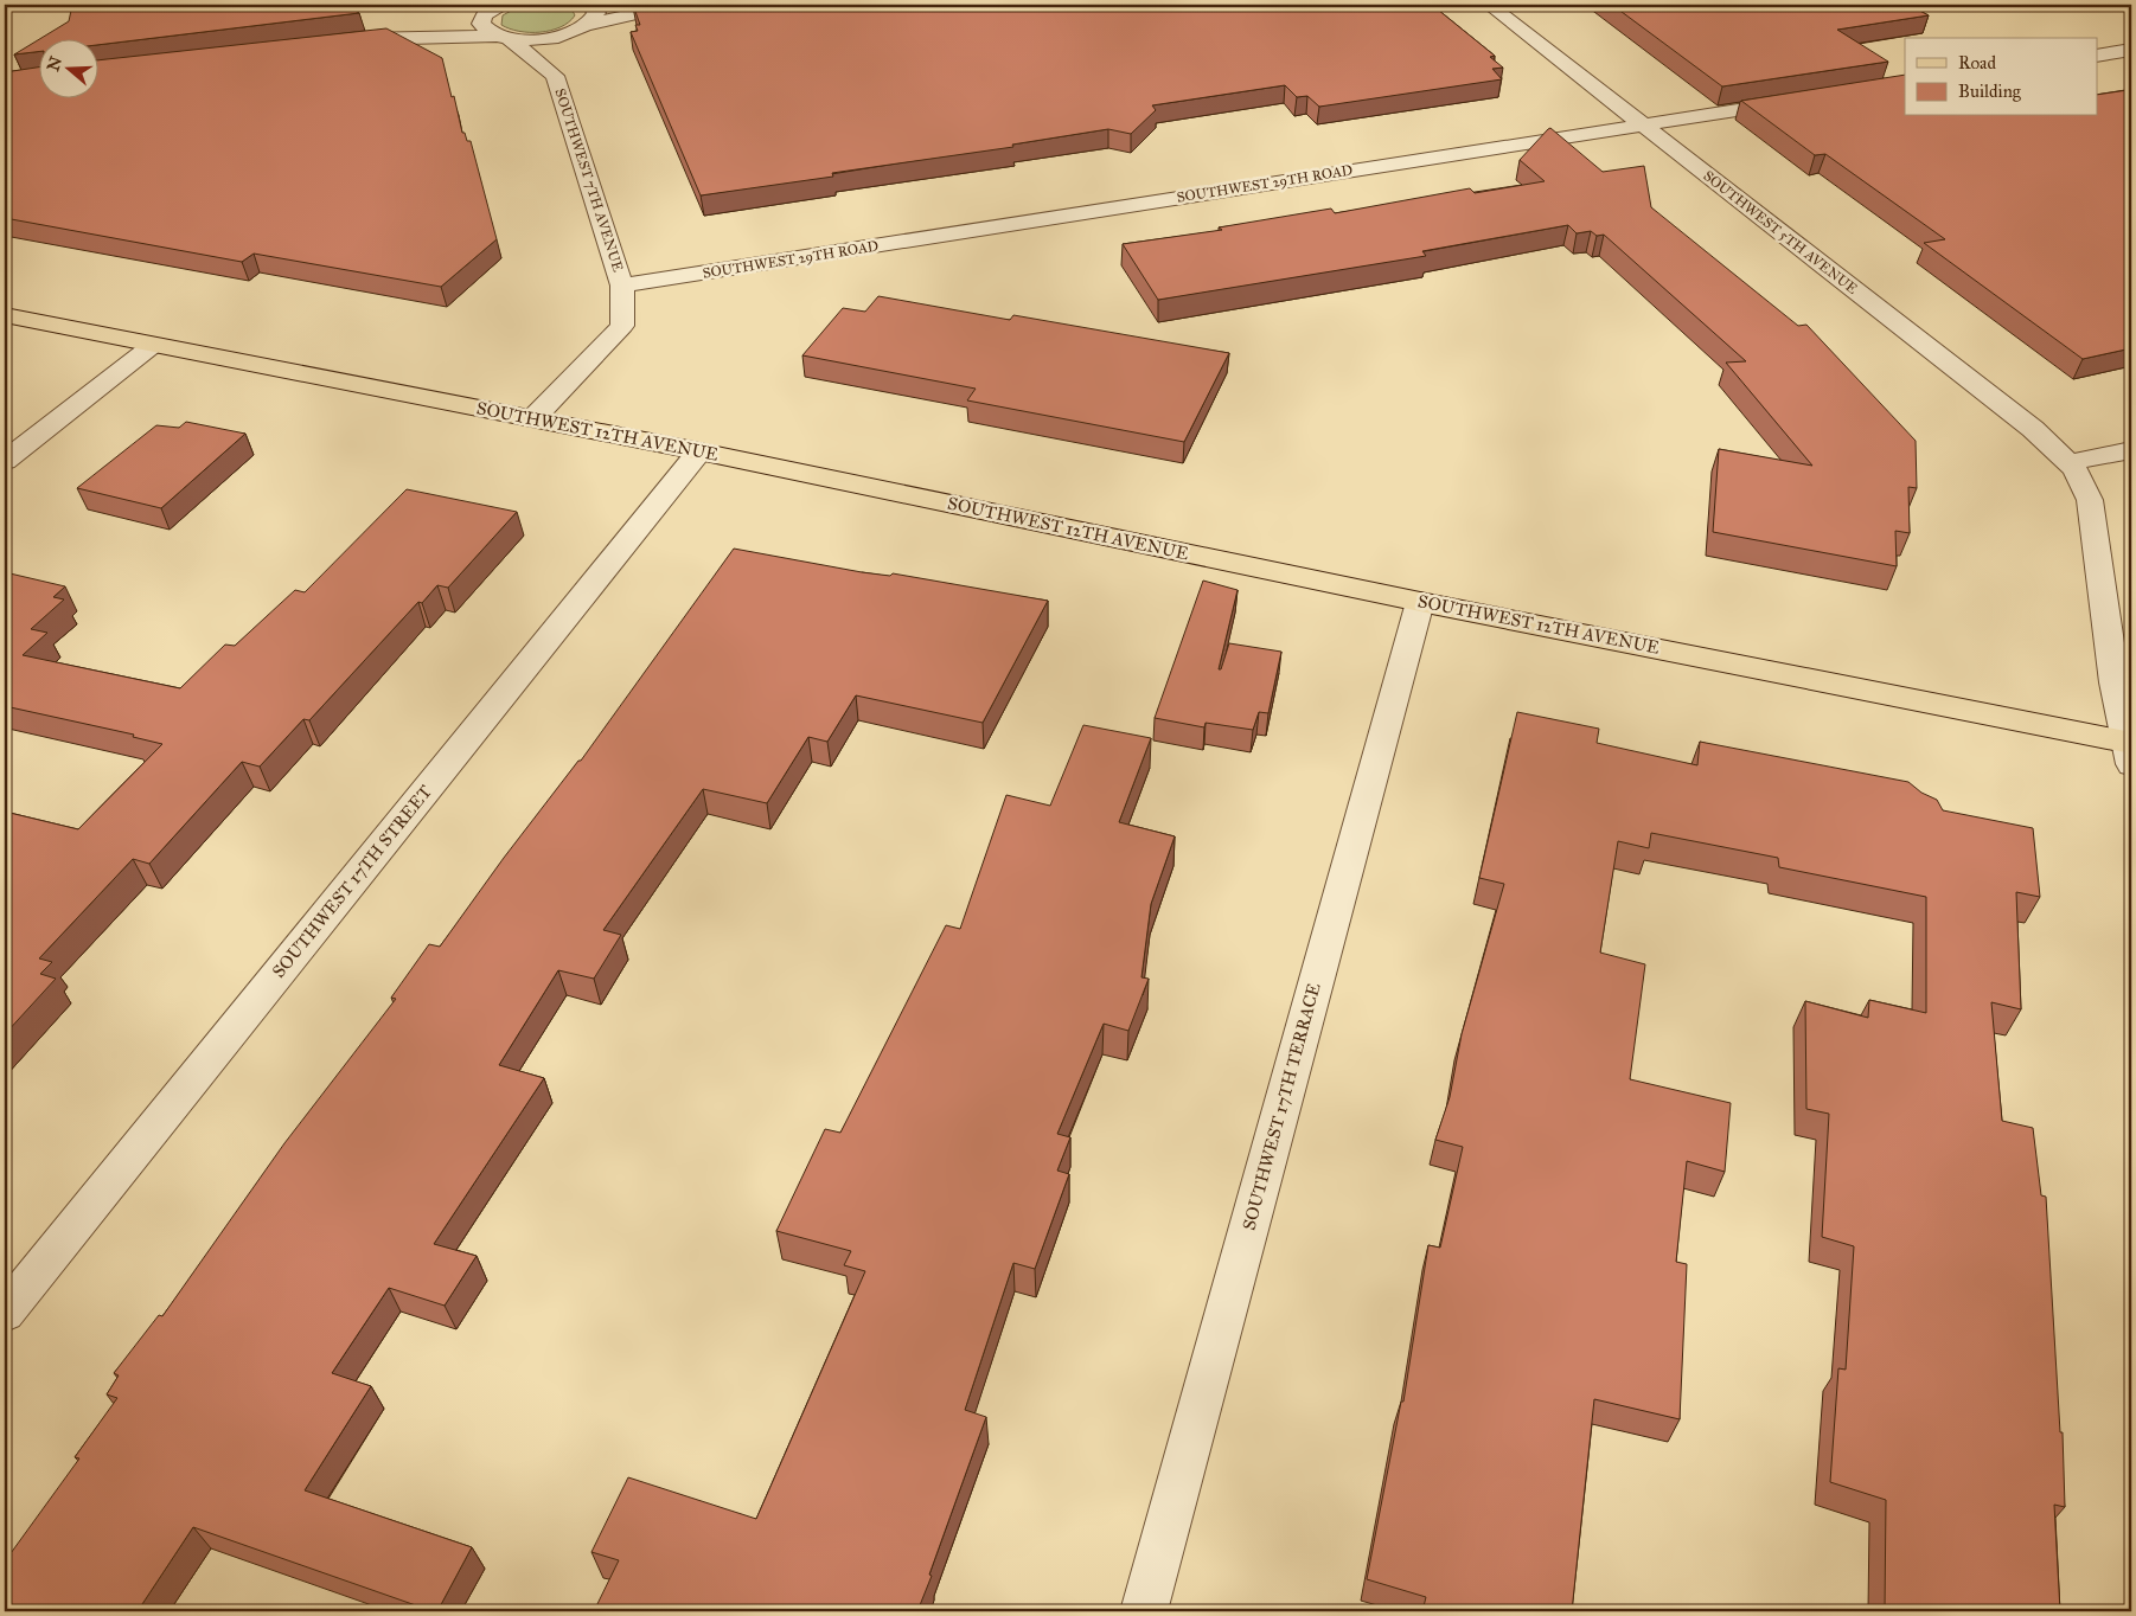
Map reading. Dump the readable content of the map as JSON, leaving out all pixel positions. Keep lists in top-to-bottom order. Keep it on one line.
{"streets":{"main road":["SOUTHWEST 12TH AVENUE"],"street":["SOUTHWEST 7TH AVENUE","SOUTHWEST 29TH ROAD","SOUTHWEST 5TH AVENUE","SOUTHWEST 17TH STREET","SOUTHWEST 17TH TERRACE"]},"crossings":[["SOUTHWEST 7TH AVENUE","SOUTHWEST 29TH ROAD"],["SOUTHWEST 7TH AVENUE","SOUTHWEST 12TH AVENUE"],["SOUTHWEST 29TH ROAD","SOUTHWEST 5TH AVENUE"],["SOUTHWEST 5TH AVENUE","SOUTHWEST 12TH AVENUE"],["SOUTHWEST 12TH AVENUE","SOUTHWEST 17TH STREET"],["SOUTHWEST 12TH AVENUE","SOUTHWEST 17TH TERRACE"]],"legend":["Road","Building"],"north":"left"}
